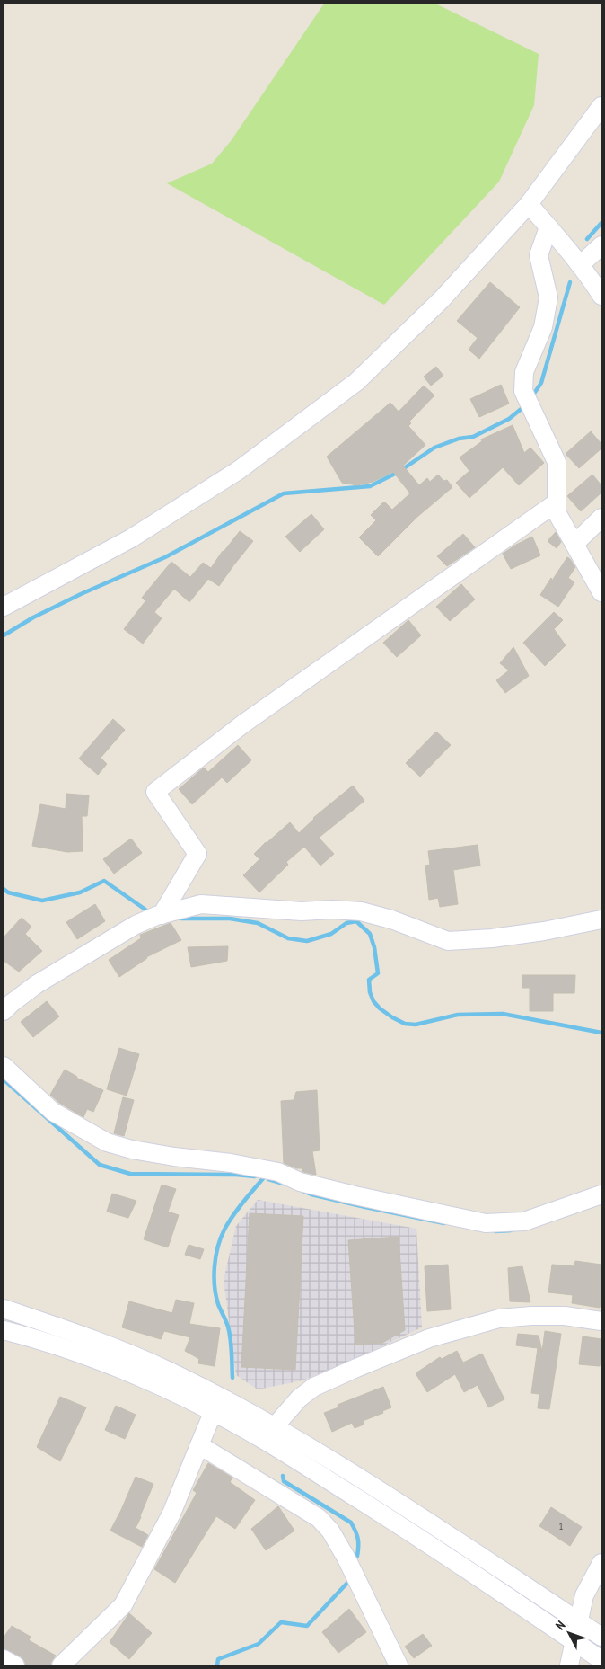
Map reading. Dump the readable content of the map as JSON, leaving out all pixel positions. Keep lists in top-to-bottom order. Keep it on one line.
{"house_numbers":["1"],"north":"top left"}
